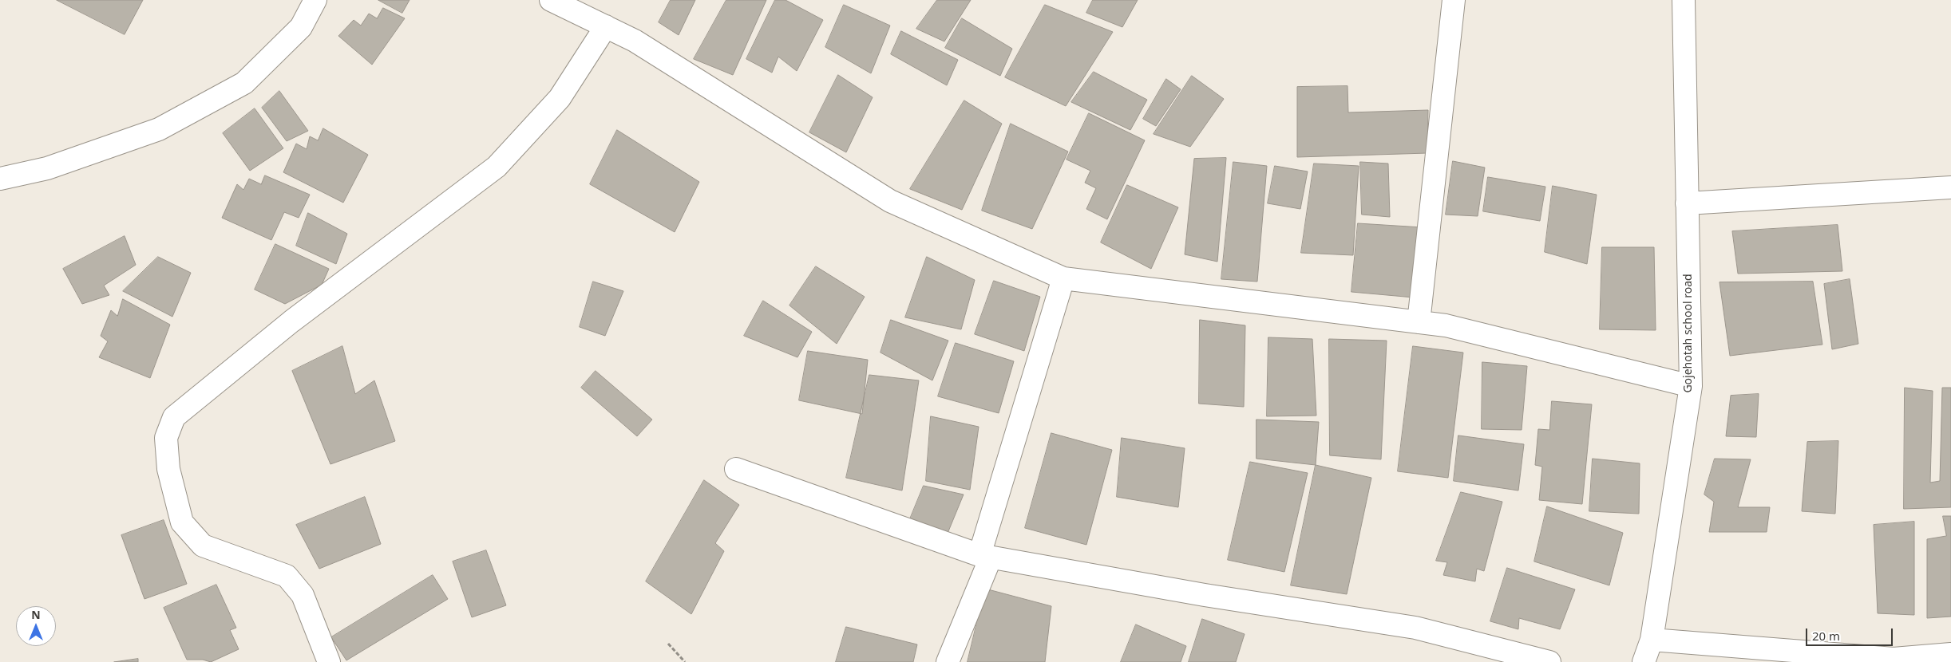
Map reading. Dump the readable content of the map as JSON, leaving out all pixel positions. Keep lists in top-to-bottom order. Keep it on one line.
{"streets":{"street":["Gojehotah school road"]},"scale_bar":"20 m","north":"top"}
